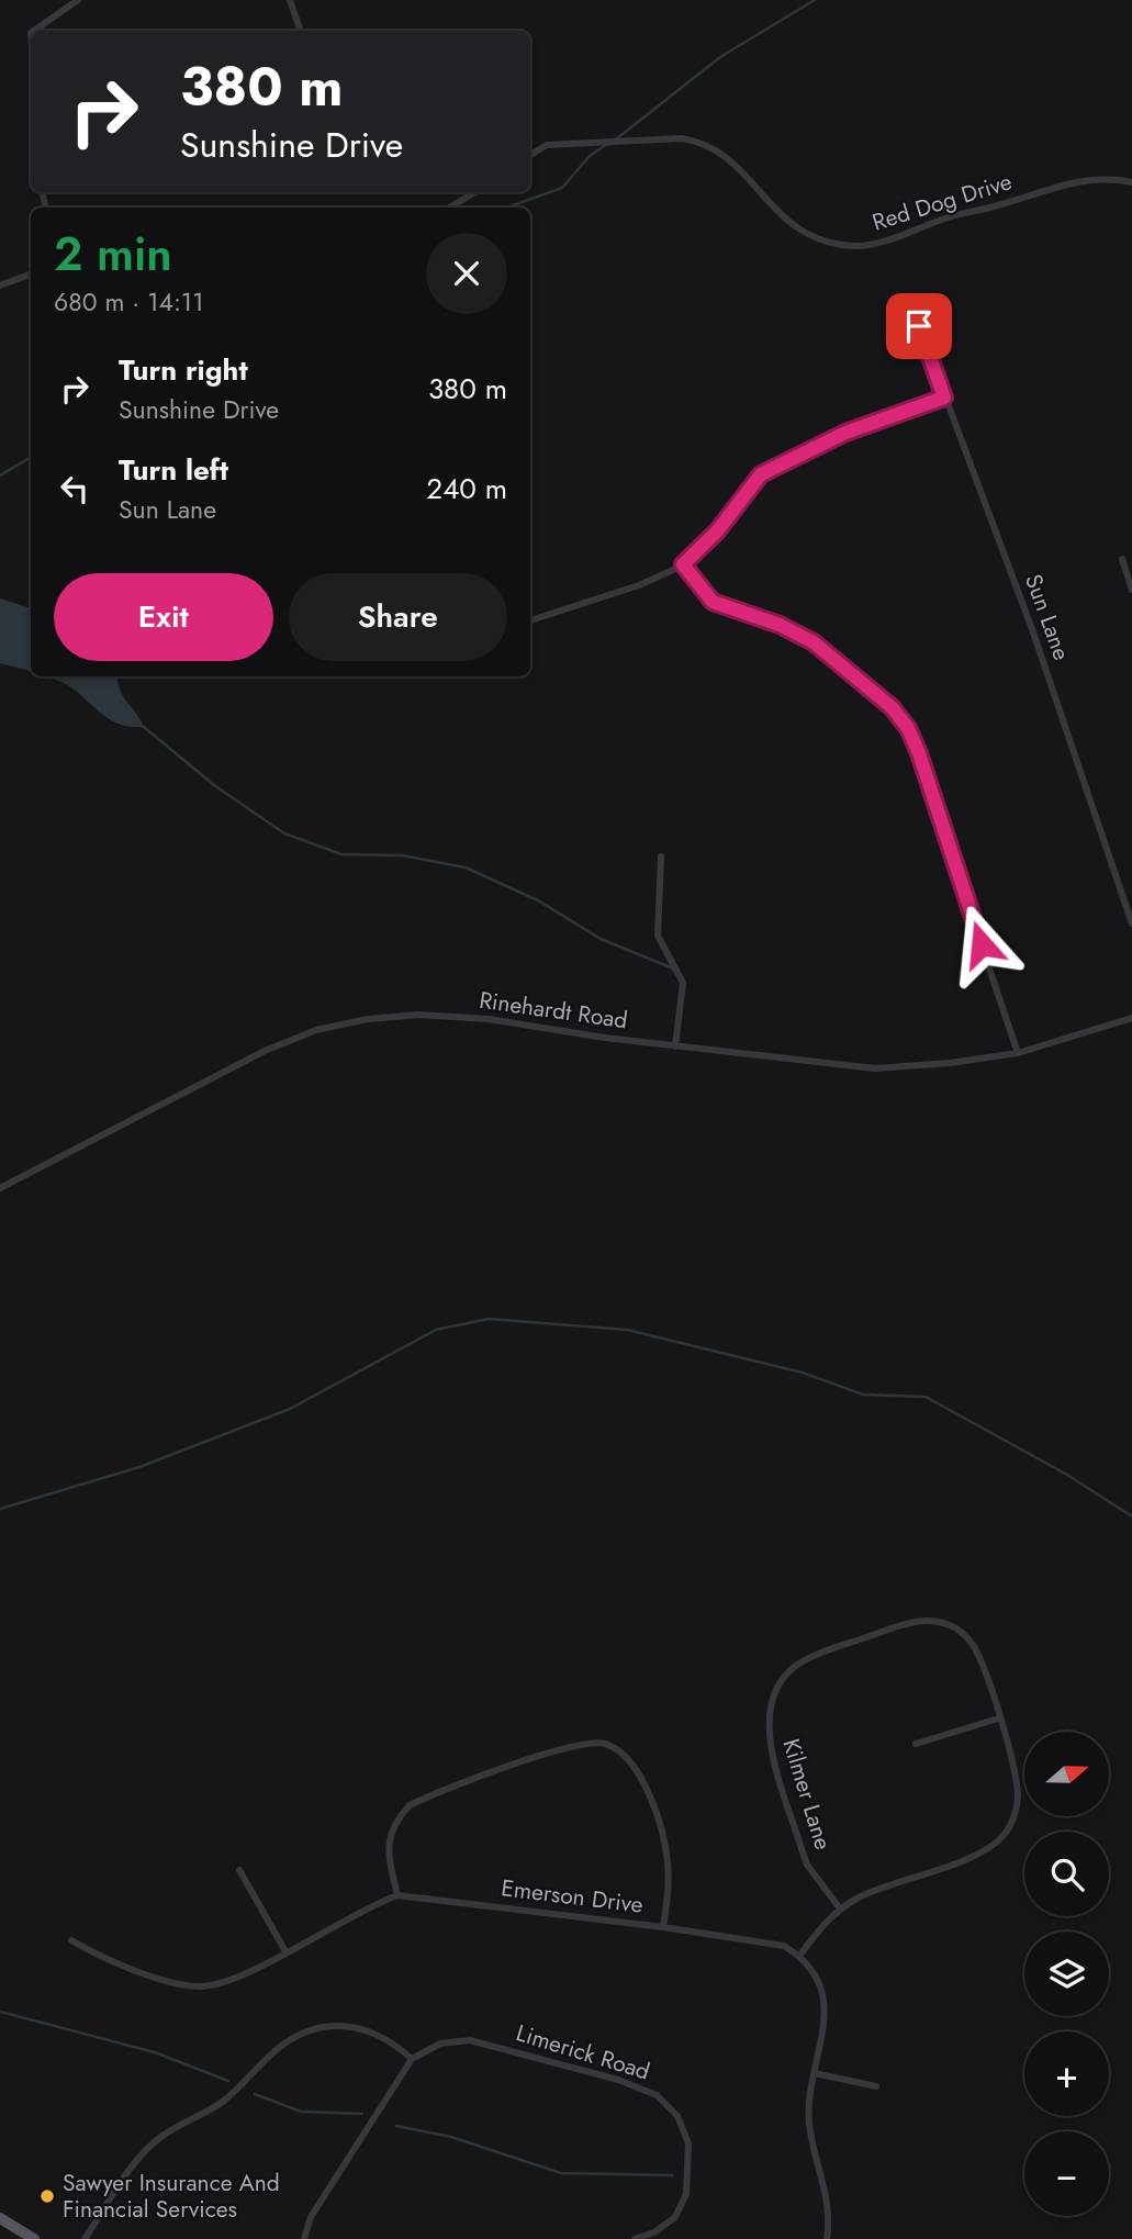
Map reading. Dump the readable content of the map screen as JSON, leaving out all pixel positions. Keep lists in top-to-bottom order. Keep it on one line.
{"streets":{"street":["Red Dog Drive","Sun Lane","Rinehardt Road","Kilmer Lane","Emerson Drive","Limerick Road"]},"crossings":[["Kilmer Lane","Emerson Drive"]],"places":["Sawyer Insurance And Financial Services"],"north":"right","page":{"turn":["380 m","Sunshine Drive"],"heading":["2 min","680 m · 14:11"],"list":[{"name":"Turn right","note":"Sunshine Drive","value":"380 m"},{"name":"Turn left","note":"Sun Lane","value":"240 m"}],"buttons":["Exit","Share"],"map_buttons":["+","−"]}}
